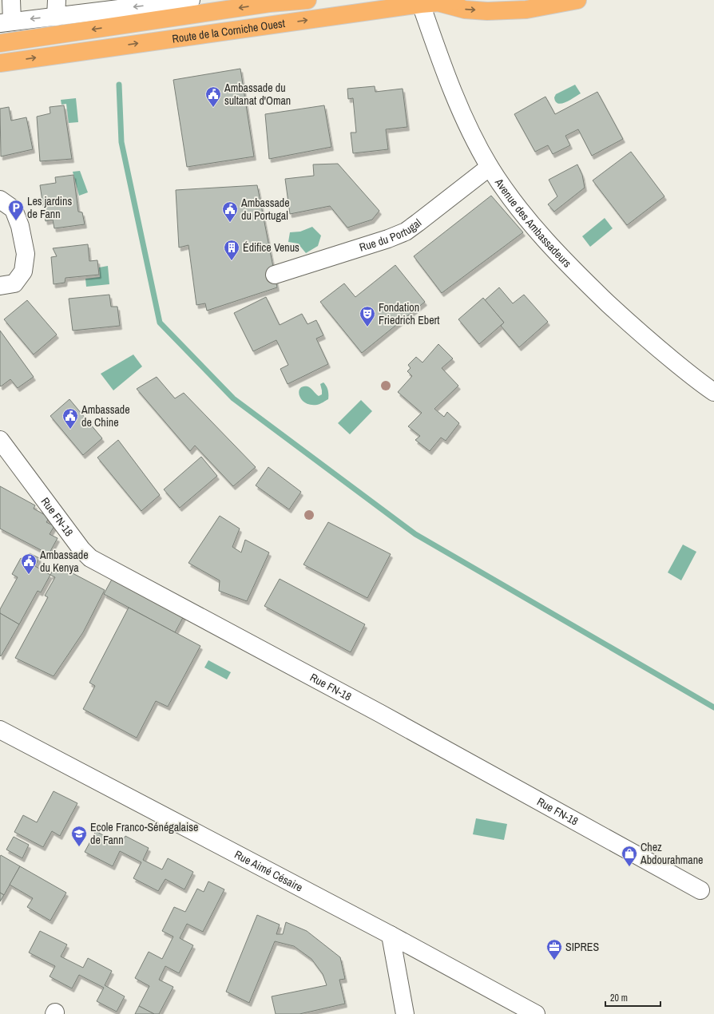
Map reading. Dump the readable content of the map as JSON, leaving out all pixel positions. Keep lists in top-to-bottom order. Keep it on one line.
{"streets":{"highway":["Route de la Corniche Ouest"],"street":["Avenue des Ambassadeurs","Rue du Portugal","Rue FN-18","Rue Aimé Césaire"]},"crossings":[["Route de la Corniche Ouest","Avenue des Ambassadeurs"],["Avenue des Ambassadeurs","Rue du Portugal"]],"places":{"public building":["Ambassade du sultanat d'Oman","Ambassade du Portugal","Ambassade de Chine","Ambassade du Kenya"],"parking":["Les jardins de Fann"],"building":["Édifice Venus"],"theatre":["Fondation Friedrich Ebert"],"school or university":["Ecole Franco-Sénégalaise de Fann"],"shop":["Chez Abdourahmane"],"office":["SIPRES"]},"scale_bar":"20 m"}
